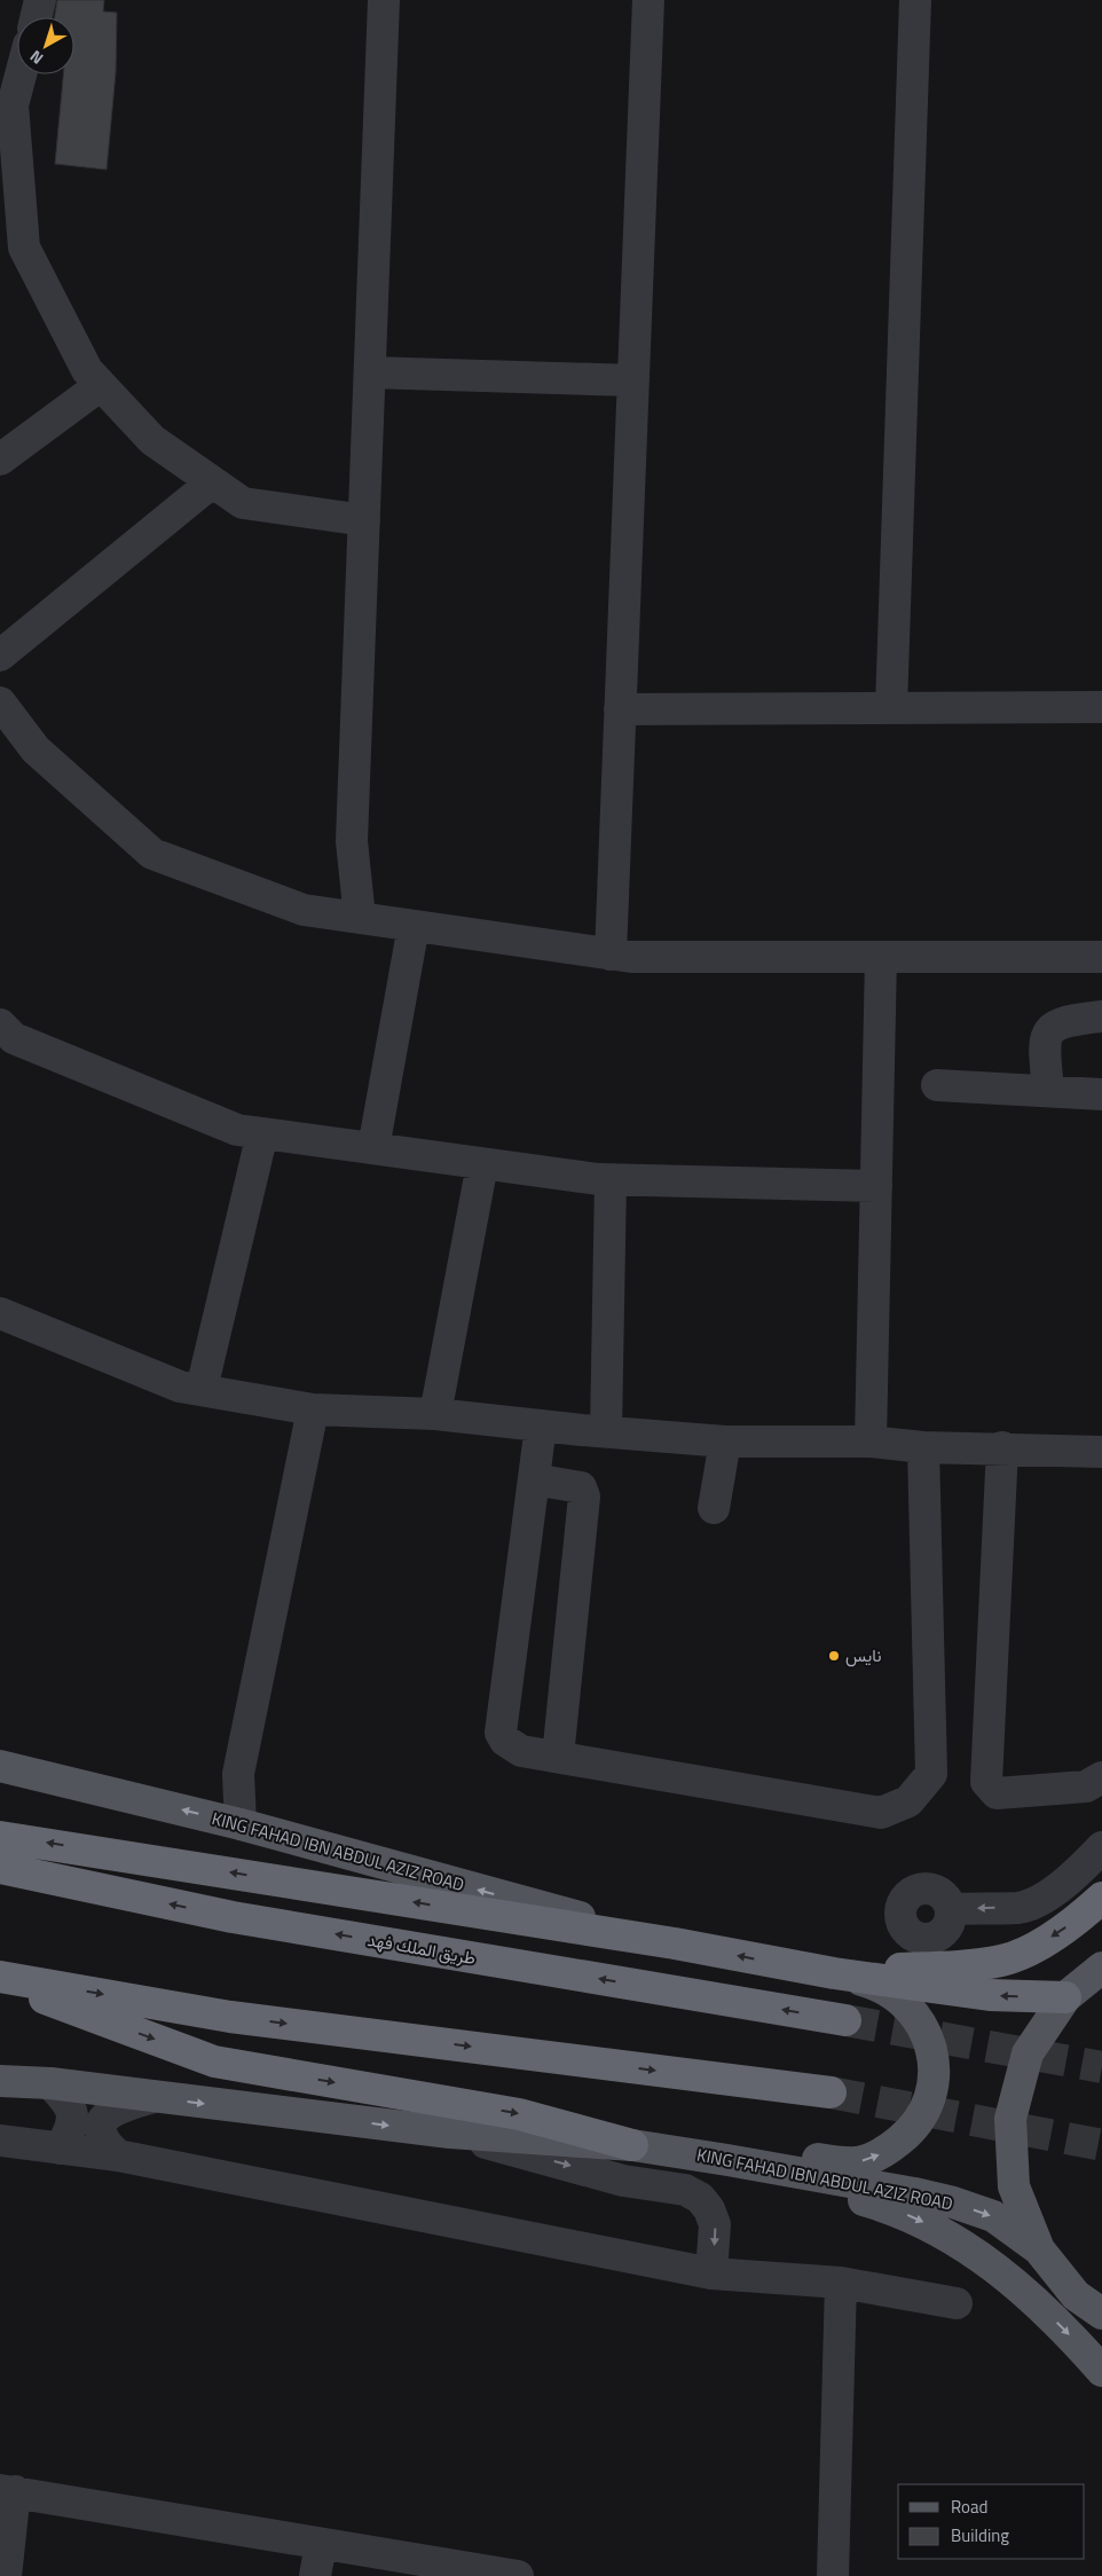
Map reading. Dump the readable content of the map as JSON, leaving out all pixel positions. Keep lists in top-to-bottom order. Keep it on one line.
{"streets":{"highway":["طريق الملك فهد"],"main road":["KING FAHAD IBN ABDUL AZIZ ROAD"]},"places":["نايس"],"legend":["Road","Building"],"north":"bottom left"}
